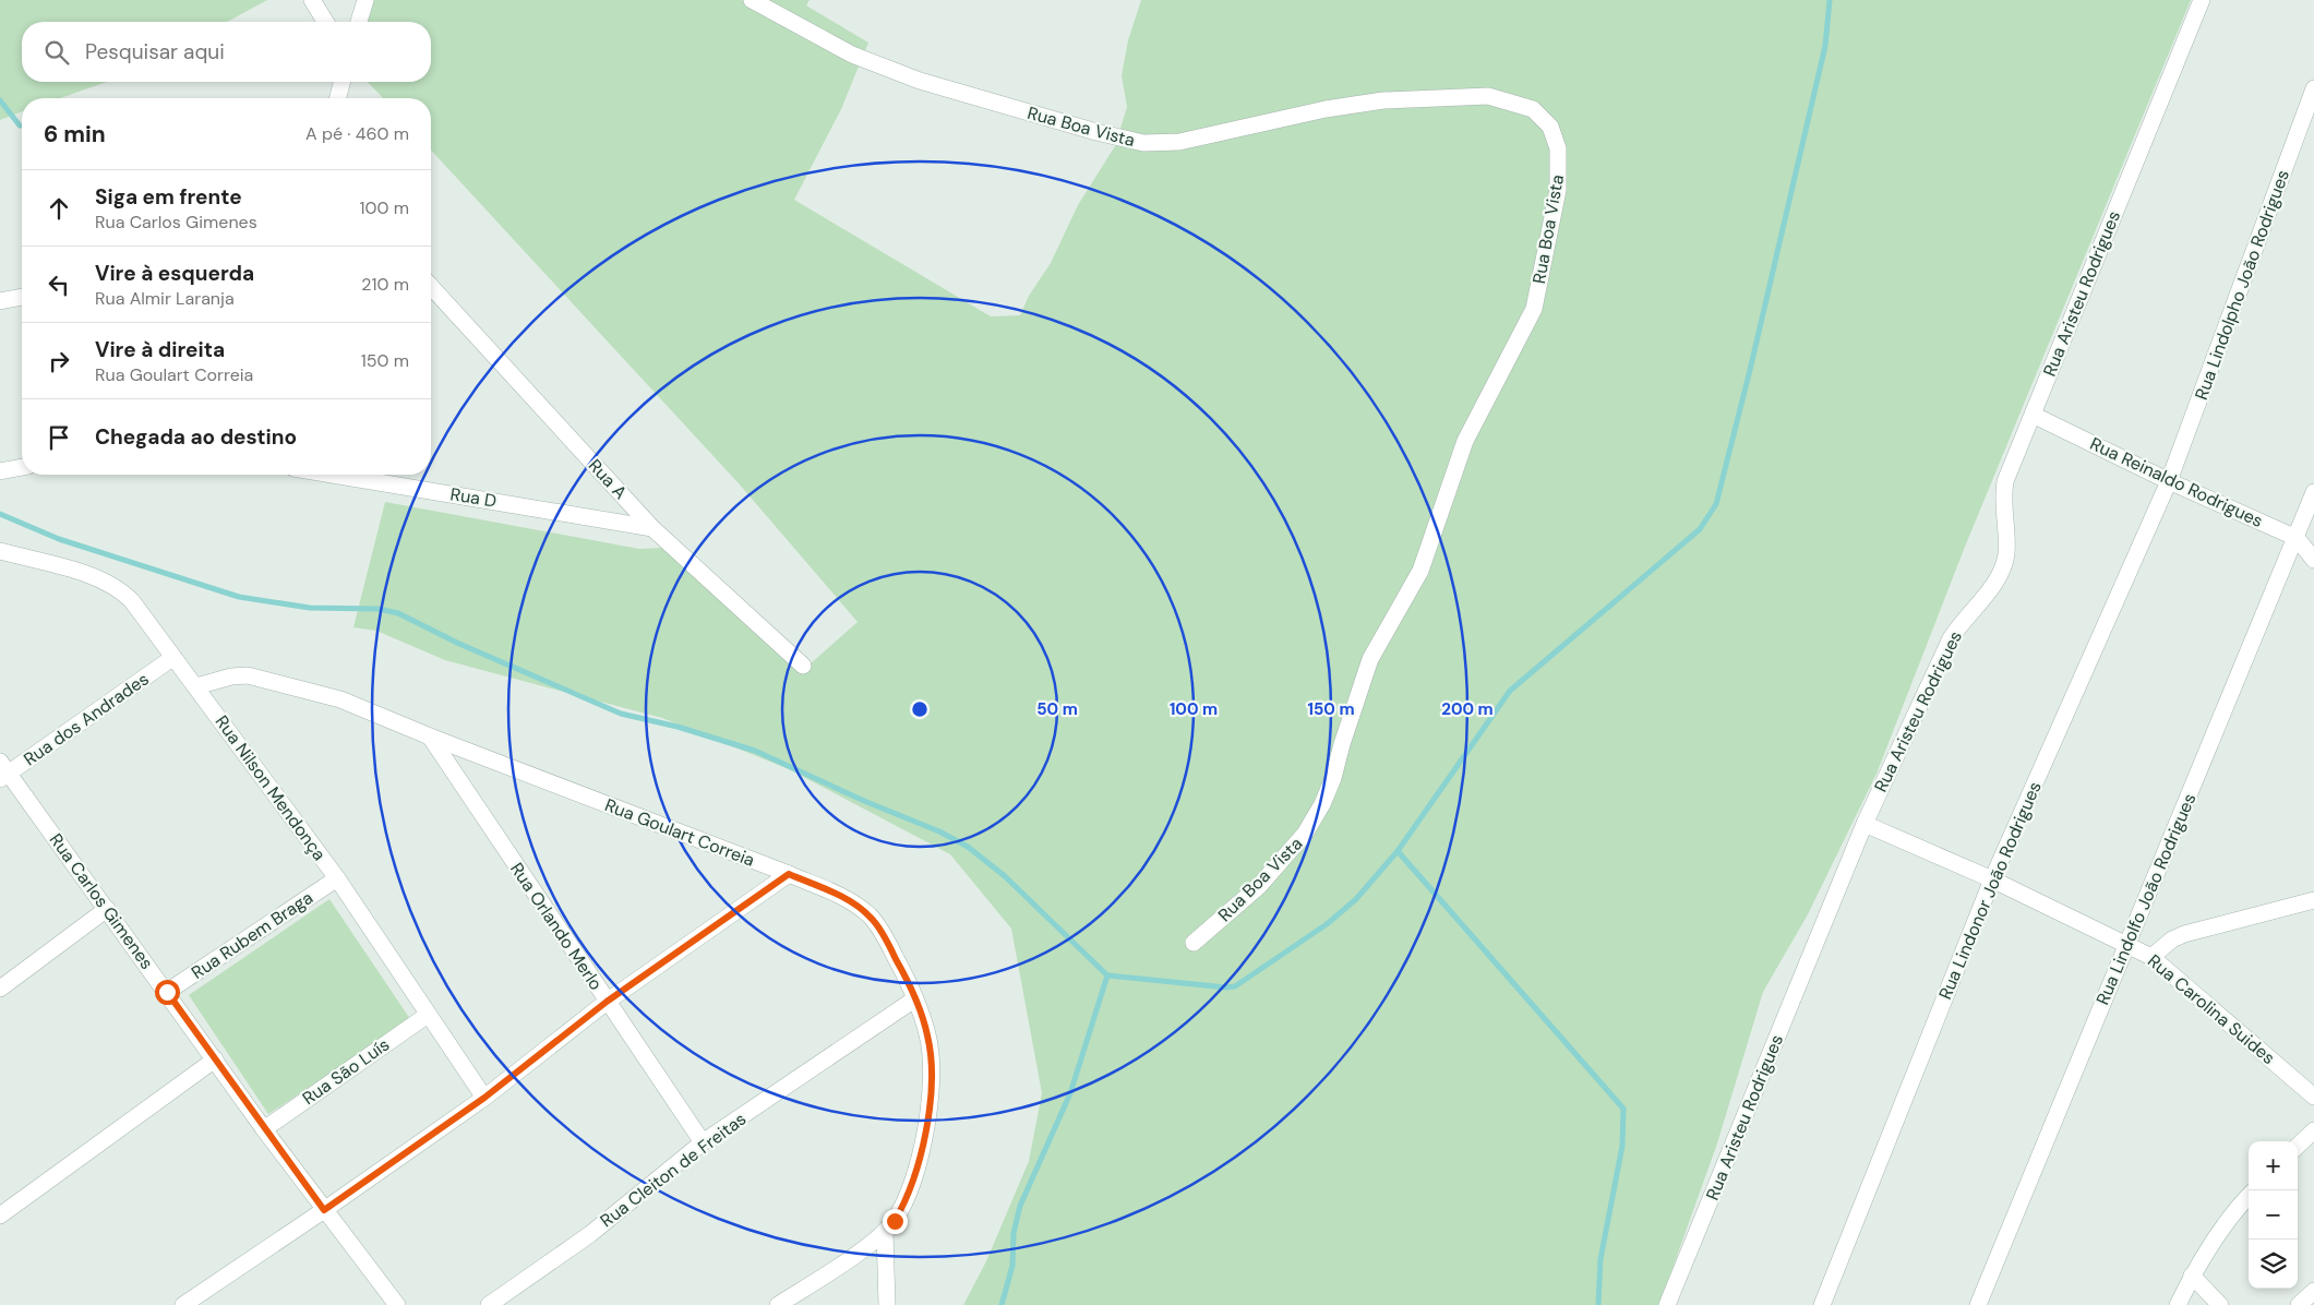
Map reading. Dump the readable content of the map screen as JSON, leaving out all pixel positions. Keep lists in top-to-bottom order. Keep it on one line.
{"streets":{"street":["Rua Boa Vista","Rua Lindolpho João Rodrigues","Rua Aristeu Rodrigues","Rua A","Rua Reinaldo Rodrigues","Rua D","Rua dos Andrades","Rua Nilson Mendonça","Rua Goulart Correia","Rua Lindonor João Rodrigues","Rua Lindolfo João Rodrigues","Rua Carlos Gimenes","Rua Orlando Merlo","Rua Rubem Braga","Rua Carolina Suides","Rua São Luís","Rua Cleiton de Freitas"]},"crossings":[["Rua Lindolpho João Rodrigues","Rua Reinaldo Rodrigues"],["Rua Lindolpho João Rodrigues","Rua Lindonor João Rodrigues"],["Rua Aristeu Rodrigues","Rua Reinaldo Rodrigues"],["Rua Aristeu Rodrigues","Rua Carolina Suides"],["Rua A","Rua D"],["Rua Reinaldo Rodrigues","Rua Lindonor João Rodrigues"],["Rua Reinaldo Rodrigues","Rua Lindolfo João Rodrigues"],["Rua dos Andrades","Rua Nilson Mendonça"],["Rua dos Andrades","Rua Carlos Gimenes"],["Rua Nilson Mendonça","Rua Goulart Correia"],["Rua Nilson Mendonça","Rua Rubem Braga"],["Rua Nilson Mendonça","Rua São Luís"],["Rua Goulart Correia","Rua Orlando Merlo"],["Rua Goulart Correia","Rua Cleiton de Freitas"],["Rua Lindonor João Rodrigues","Rua Carolina Suides"],["Rua Lindolfo João Rodrigues","Rua Carolina Suides"],["Rua Carlos Gimenes","Rua Rubem Braga"],["Rua Carlos Gimenes","Rua São Luís"],["Rua Orlando Merlo","Rua Cleiton de Freitas"]],"page":{"search":"Pesquisar aqui","heading":["6 min","A pé · 460 m"],"list":[["Siga em frente","Rua Carlos Gimenes","100 m"],["Vire à esquerda","Rua Almir Laranja","210 m"],["Vire à direita","Rua Goulart Correia","150 m"],"Chegada ao destino"],"map_buttons":["+","−"]},"rings":["50 m","100 m","150 m","200 m"]}
